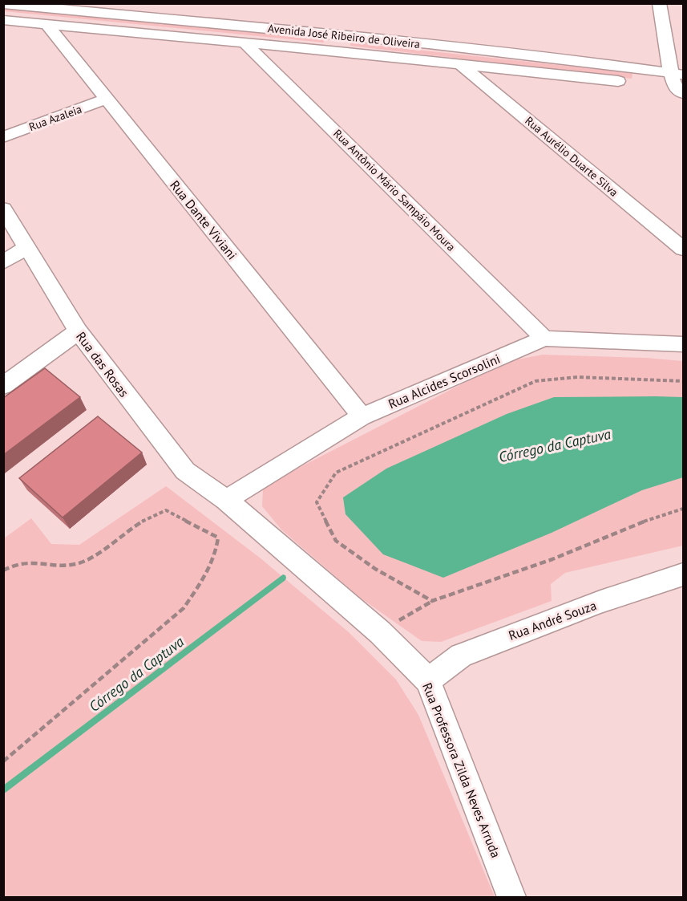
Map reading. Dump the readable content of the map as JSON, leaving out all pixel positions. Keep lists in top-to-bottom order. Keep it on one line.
{"streets":{"street":["Avenida José Ribeiro de Oliveira","Rua Azaleia","Rua Aurélio Duarte Silva","Rua Antônio Mário Sampáio Moura","Rua Dante Viviani","Rua das Rosas","Rua Alcides Scorsolini","Rua André Souza","Rua Professora Zilda Neves Arruda"]},"crossings":[["Avenida José Ribeiro de Oliveira","Rua Aurélio Duarte Silva"],["Avenida José Ribeiro de Oliveira","Rua Antônio Mário Sampáio Moura"],["Avenida José Ribeiro de Oliveira","Rua Dante Viviani"],["Rua Azaleia","Rua Dante Viviani"],["Rua Antônio Mário Sampáio Moura","Rua Alcides Scorsolini"],["Rua Dante Viviani","Rua Alcides Scorsolini"],["Rua das Rosas","Rua Alcides Scorsolini"],["Rua das Rosas","Rua Professora Zilda Neves Arruda"],["Rua Alcides Scorsolini","Rua Professora Zilda Neves Arruda"],["Rua André Souza","Rua Professora Zilda Neves Arruda"]],"water":["Córrego da Captuva"]}
